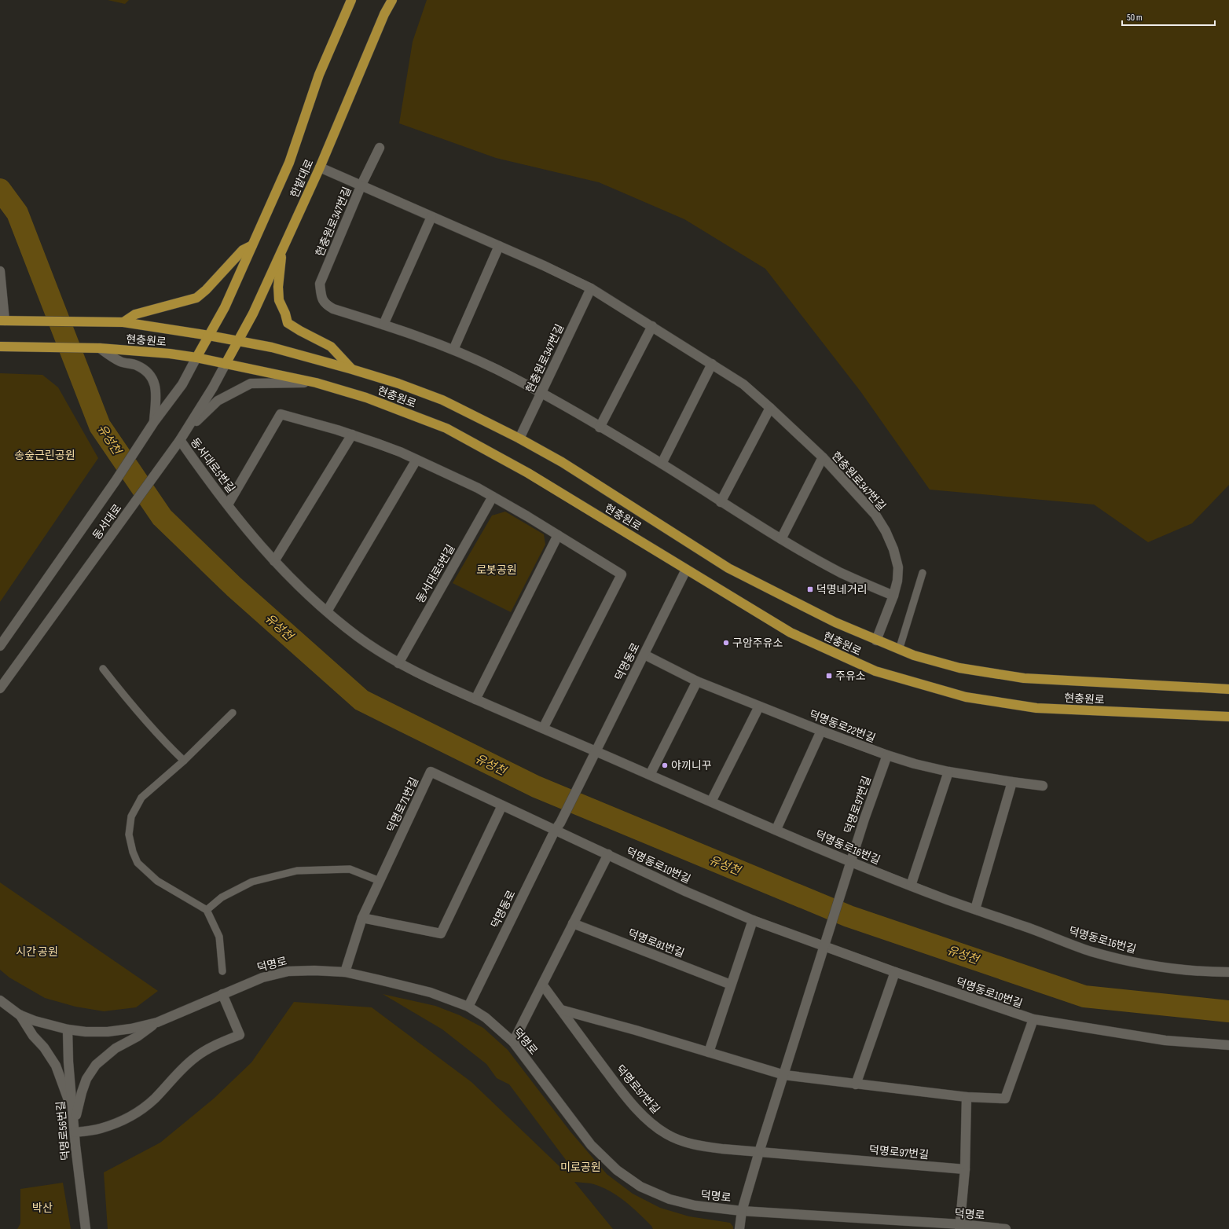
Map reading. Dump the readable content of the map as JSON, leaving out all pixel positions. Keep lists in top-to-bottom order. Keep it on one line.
{"streets":{"main road":["한밭대로","현충원로"],"street":["현충원로347번길","동서대로5번길","동서대로","덕명동로","덕명동로22번길","덕명로71번길","덕명로97번길","덕명동로16번길","덕명동로10번길","덕명로81번길","덕명로","덕명로56번길"]},"crossings":[["한밭대로","현충원로347번길"],["한밭대로","현충원로"],["한밭대로","동서대로"],["현충원로347번길","현충원로"],["현충원로","동서대로"],["현충원로","덕명동로"],["동서대로5번길","동서대로"],["동서대로5번길","덕명동로"],["동서대로5번길","덕명동로16번길"],["덕명동로","덕명동로22번길"],["덕명동로","덕명로71번길"],["덕명동로","덕명동로16번길"],["덕명동로","덕명동로10번길"],["덕명동로","덕명로"],["덕명동로22번길","덕명로97번길"],["덕명로71번길","덕명동로10번길"],["덕명로71번길","덕명로"],["덕명로97번길","덕명동로16번길"],["덕명로97번길","덕명동로10번길"],["덕명로","덕명로56번길"]],"water":["유성천"],"parks":["송숲근린공원","로봇공원","시간 공원","미로공원","박산"],"places":{"transit":["덕명네거리","주유소"],"other":["구암주유소","야끼니꾸"]},"scale_bar":"50 m"}
